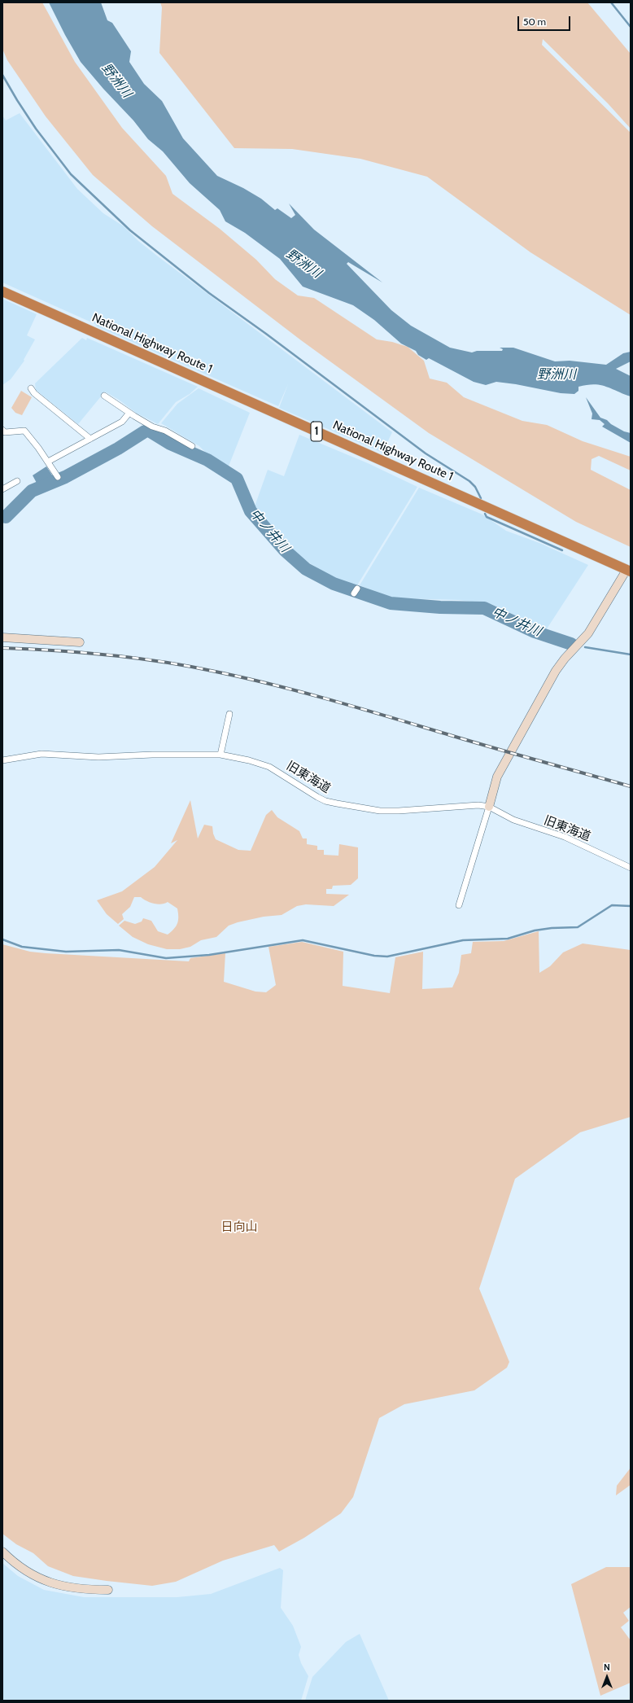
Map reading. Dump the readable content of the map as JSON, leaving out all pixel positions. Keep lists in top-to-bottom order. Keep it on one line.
{"streets":{"highway":["National Highway Route 1","1"],"street":["旧東海道"]},"water":["野洲川","中ノ井川"],"parks":["日向山"],"scale_bar":"50 m","north":"top"}
